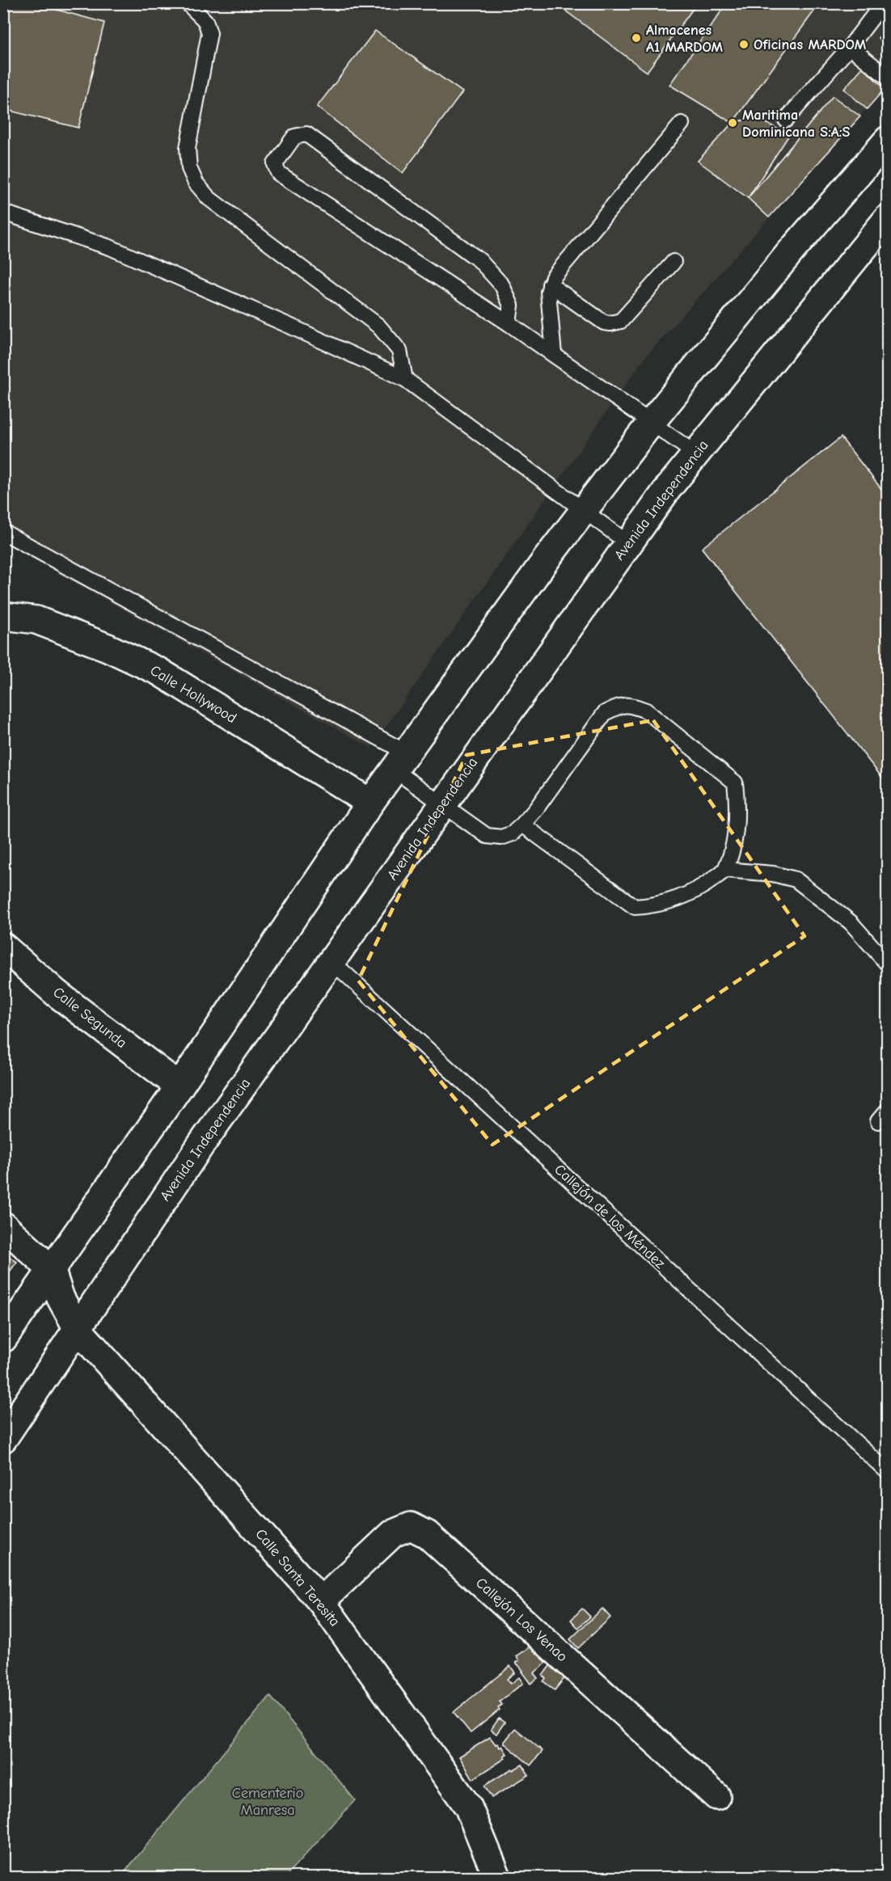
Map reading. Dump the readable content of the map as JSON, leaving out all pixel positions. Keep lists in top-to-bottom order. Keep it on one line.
{"streets":{"street":["Avenida Independencia","Calle Hollywood","Calle Segunda","Calle Santa Teresita","Callejón Los Venao"],"lane":["Callejón de los Méndez"]},"crossings":[["Avenida Independencia","Callejón de los Méndez"],["Avenida Independencia","Calle Santa Teresita"],["Calle Santa Teresita","Callejón Los Venao"]],"parks":["Cementerio Manresa"],"places":["Almacenes A1 MARDOM","Oficinas MARDOM","Maritima Dominicana S:A:S"]}
